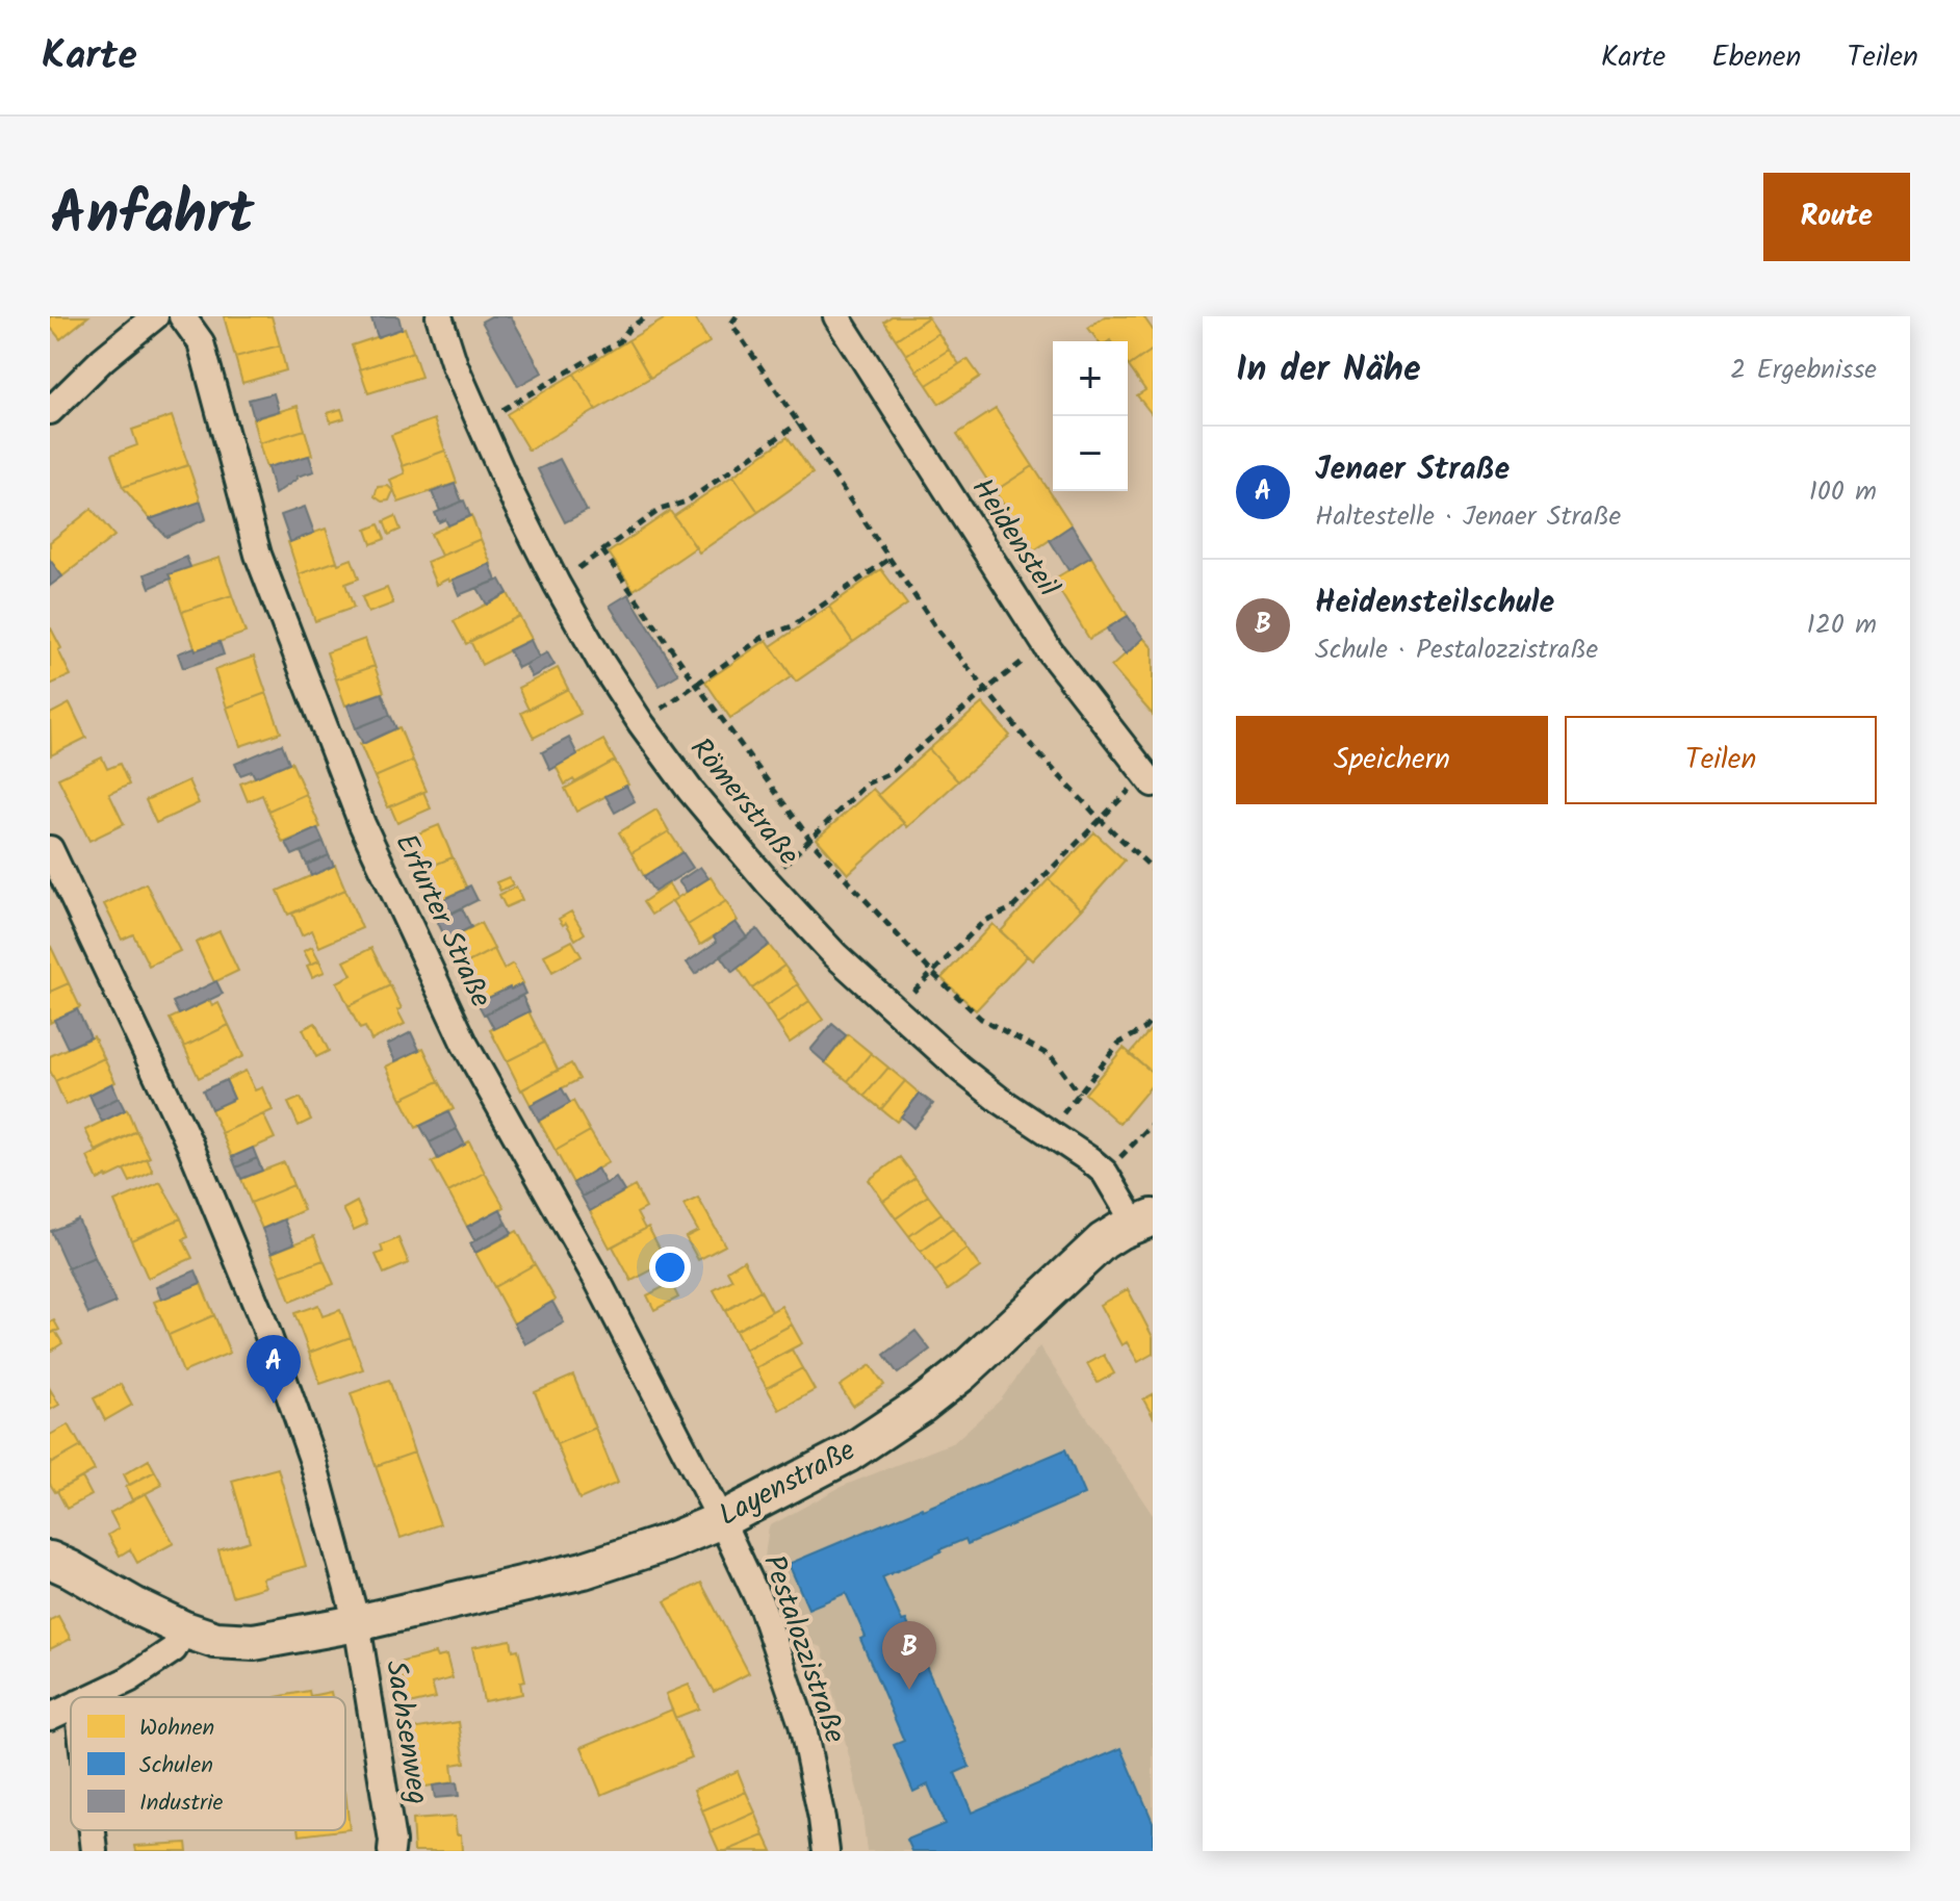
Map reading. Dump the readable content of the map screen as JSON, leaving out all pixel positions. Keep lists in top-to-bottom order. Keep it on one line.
{"streets":{"street":["Heidensteil","Römerstraße","Erfurter Straße","Layenstraße","Pestalozzistraße","Sachsenweg"]},"crossings":[["Römerstraße","Layenstraße"],["Erfurter Straße","Layenstraße"],["Erfurter Straße","Pestalozzistraße"],["Layenstraße","Pestalozzistraße"],["Layenstraße","Sachsenweg"]],"legend":["Wohnen","Schulen","Industrie"],"page":{"header":"Karte","nav":["Karte","Ebenen","Teilen"],"title":"Anfahrt","buttons":["Route",["Speichern","Teilen"]],"heading":["In der Nähe","2 Ergebnisse"],"map_buttons":["+","−"],"list":[{"mark":"A","name":"Jenaer Straße","note":"Haltestelle · Jenaer Straße","value":"100 m"},{"mark":"B","name":"Heidensteilschule","note":"Schule · Pestalozzistraße","value":"120 m"}],"pins":["A","B"]}}
